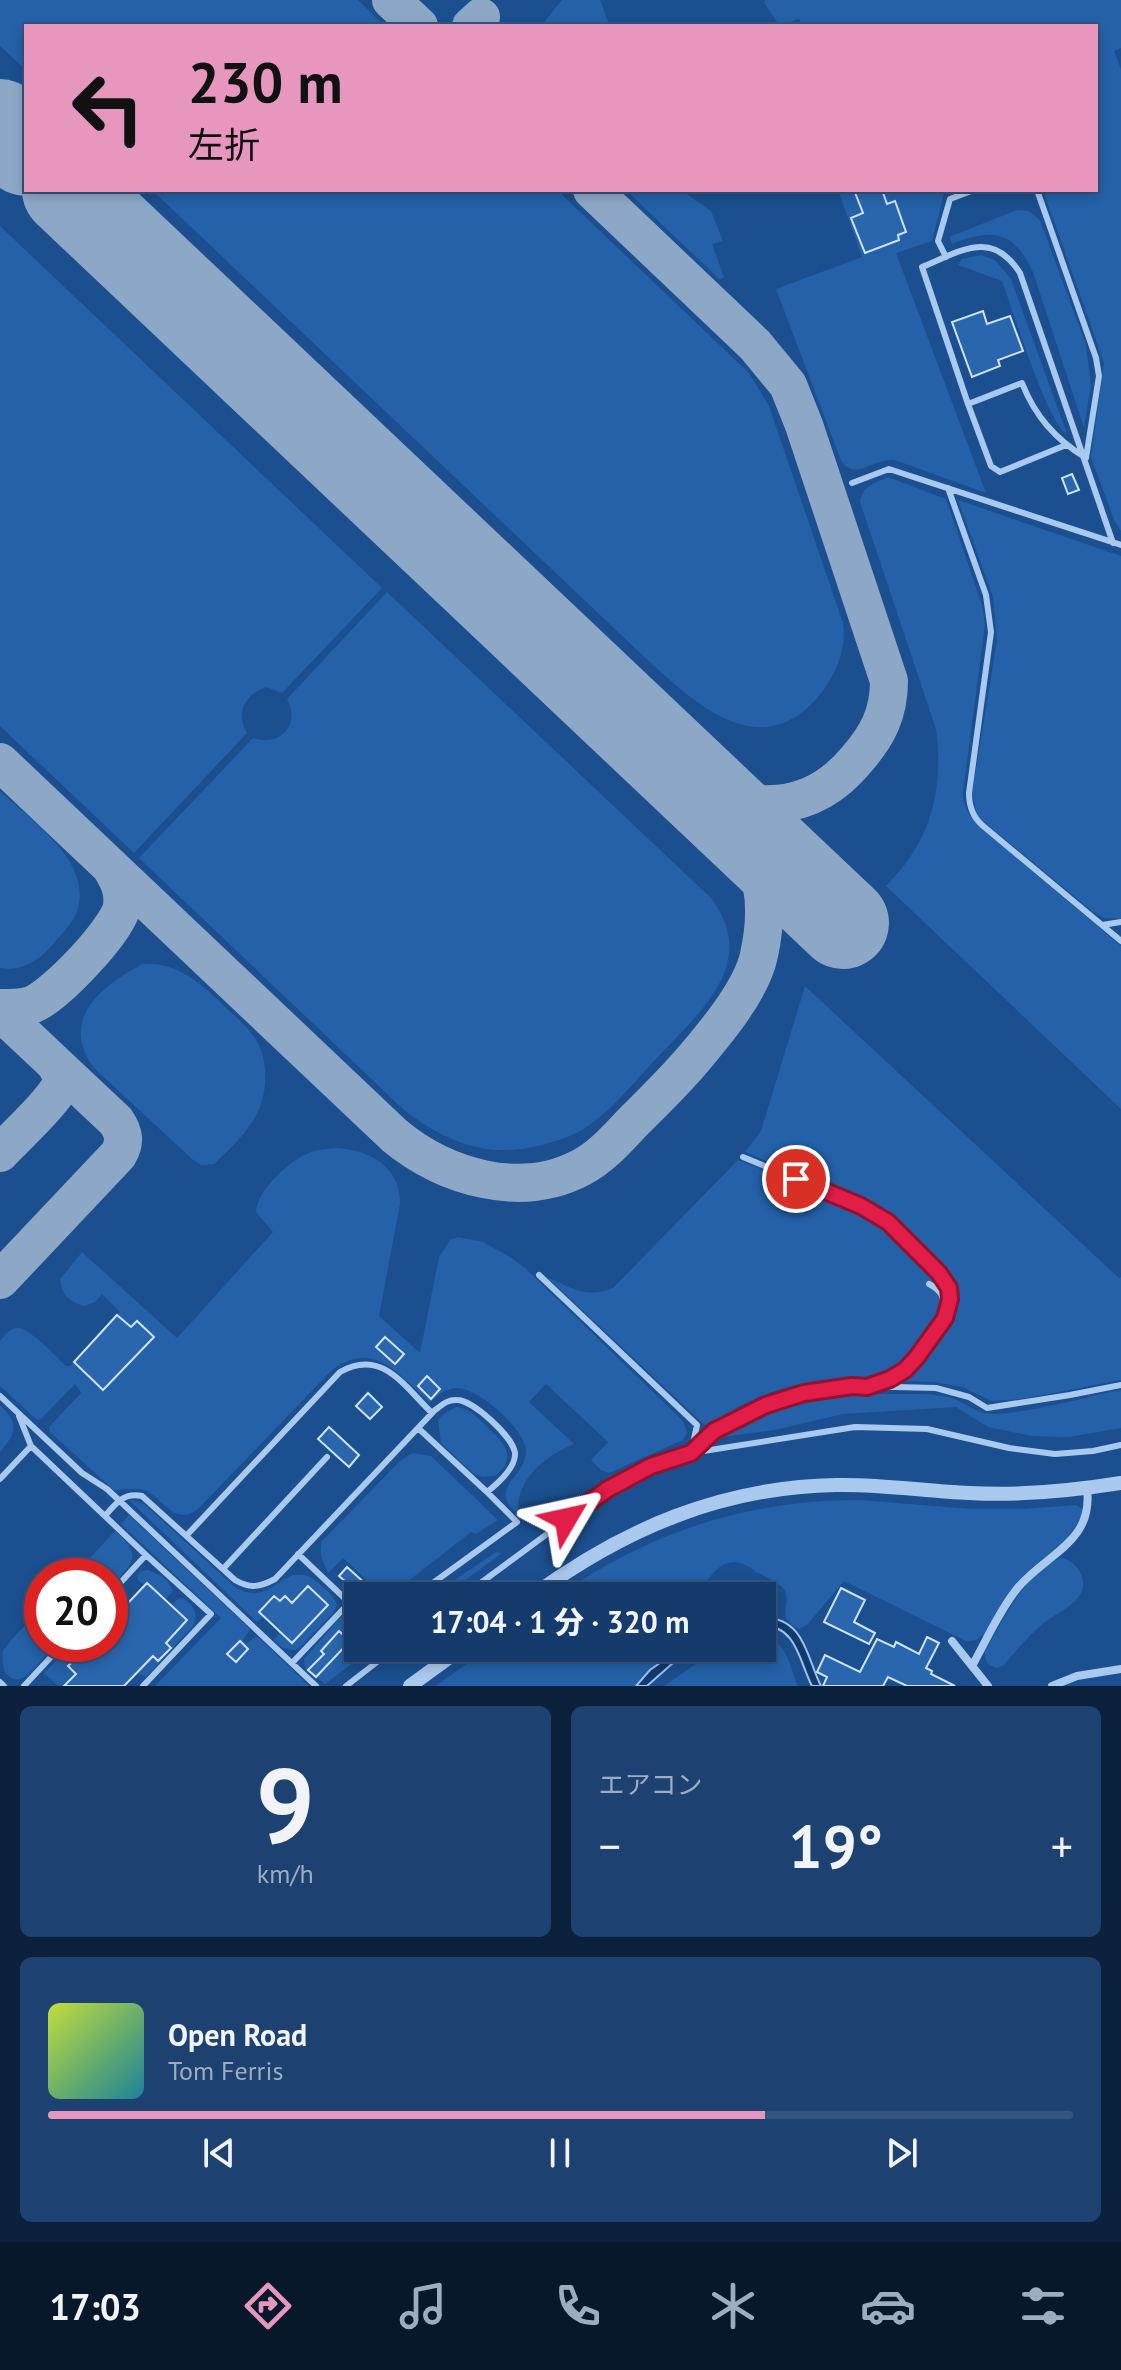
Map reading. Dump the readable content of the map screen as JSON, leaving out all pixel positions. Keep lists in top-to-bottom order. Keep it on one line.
{"page":{"turn":["230 m","左折"],"limit":"20","trip":"17:04 · 1 分 · 320 m","tile":[["9","km/h"],"エアコン"],"heat":["−","19°","+"],"song":["Open Road","Tom Ferris"],"tabs":"17:03"}}
